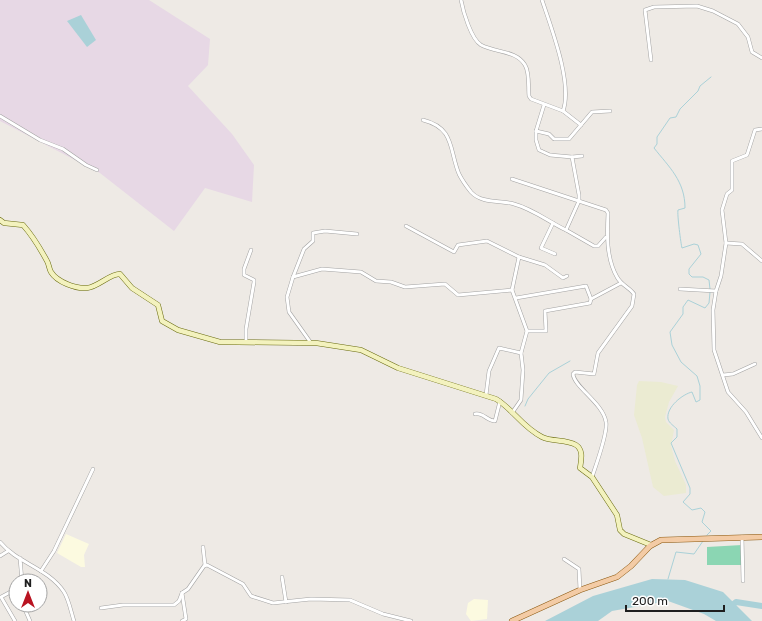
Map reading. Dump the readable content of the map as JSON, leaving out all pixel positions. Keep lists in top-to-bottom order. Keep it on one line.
{"scale_bar":"200 m","north":"top"}
